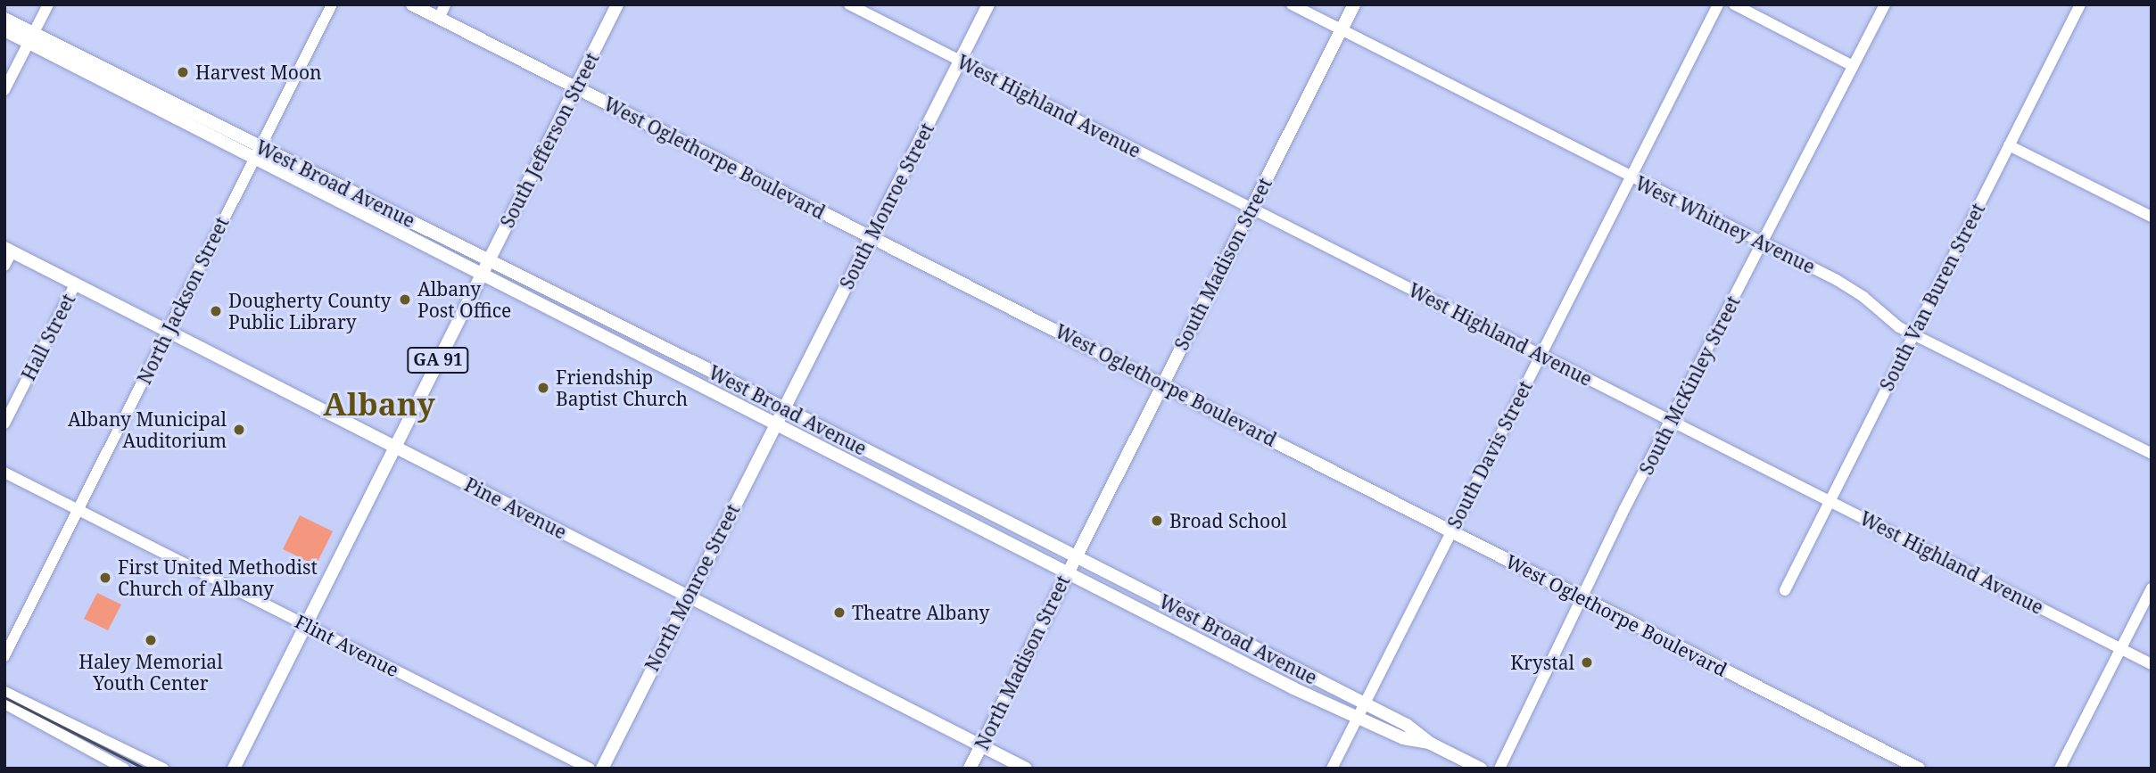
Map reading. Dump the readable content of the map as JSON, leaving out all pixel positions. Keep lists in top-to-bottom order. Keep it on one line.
{"streets":{"main road":["South Jefferson Street","West Oglethorpe Boulevard","West Broad Avenue","South Monroe Street","South Madison Street","GA 91","Pine Avenue","North Monroe Street","North Madison Street"],"street":["West Highland Avenue","West Whitney Avenue","South Van Buren Street","North Jackson Street","Hall Street","South McKinley Street","South Davis Street","Flint Avenue"]},"crossings":[["West Highland Avenue","South Monroe Street"],["West Highland Avenue","South Madison Street"],["West Highland Avenue","South Van Buren Street"],["West Highland Avenue","South McKinley Street"],["West Highland Avenue","South Davis Street"],["South Jefferson Street","West Oglethorpe Boulevard"],["South Jefferson Street","West Broad Avenue"],["South Jefferson Street","GA 91"],["West Oglethorpe Boulevard","South Monroe Street"],["West Oglethorpe Boulevard","South Madison Street"],["West Oglethorpe Boulevard","South McKinley Street"],["West Oglethorpe Boulevard","South Davis Street"],["West Broad Avenue","South Monroe Street"],["West Broad Avenue","South Madison Street"],["West Broad Avenue","North Jackson Street"],["West Broad Avenue","GA 91"],["West Broad Avenue","South Davis Street"],["West Broad Avenue","North Monroe Street"],["West Broad Avenue","North Madison Street"],["South Monroe Street","North Monroe Street"],["West Whitney Avenue","South Madison Street"],["West Whitney Avenue","South Van Buren Street"],["West Whitney Avenue","South McKinley Street"],["West Whitney Avenue","South Davis Street"],["South Madison Street","North Madison Street"],["North Jackson Street","Pine Avenue"],["North Jackson Street","Flint Avenue"],["Hall Street","Pine Avenue"],["GA 91","Pine Avenue"],["GA 91","Flint Avenue"],["Pine Avenue","North Monroe Street"],["Pine Avenue","North Madison Street"]],"districts":["Albany"],"places":["Harvest Moon","Albany Post Office","Dougherty County Public Library","Friendship Baptist Church","Albany Municipal Auditorium","Broad School","First United Methodist Church of Albany","Theatre Albany","Haley Memorial Youth Center","Krystal"]}
